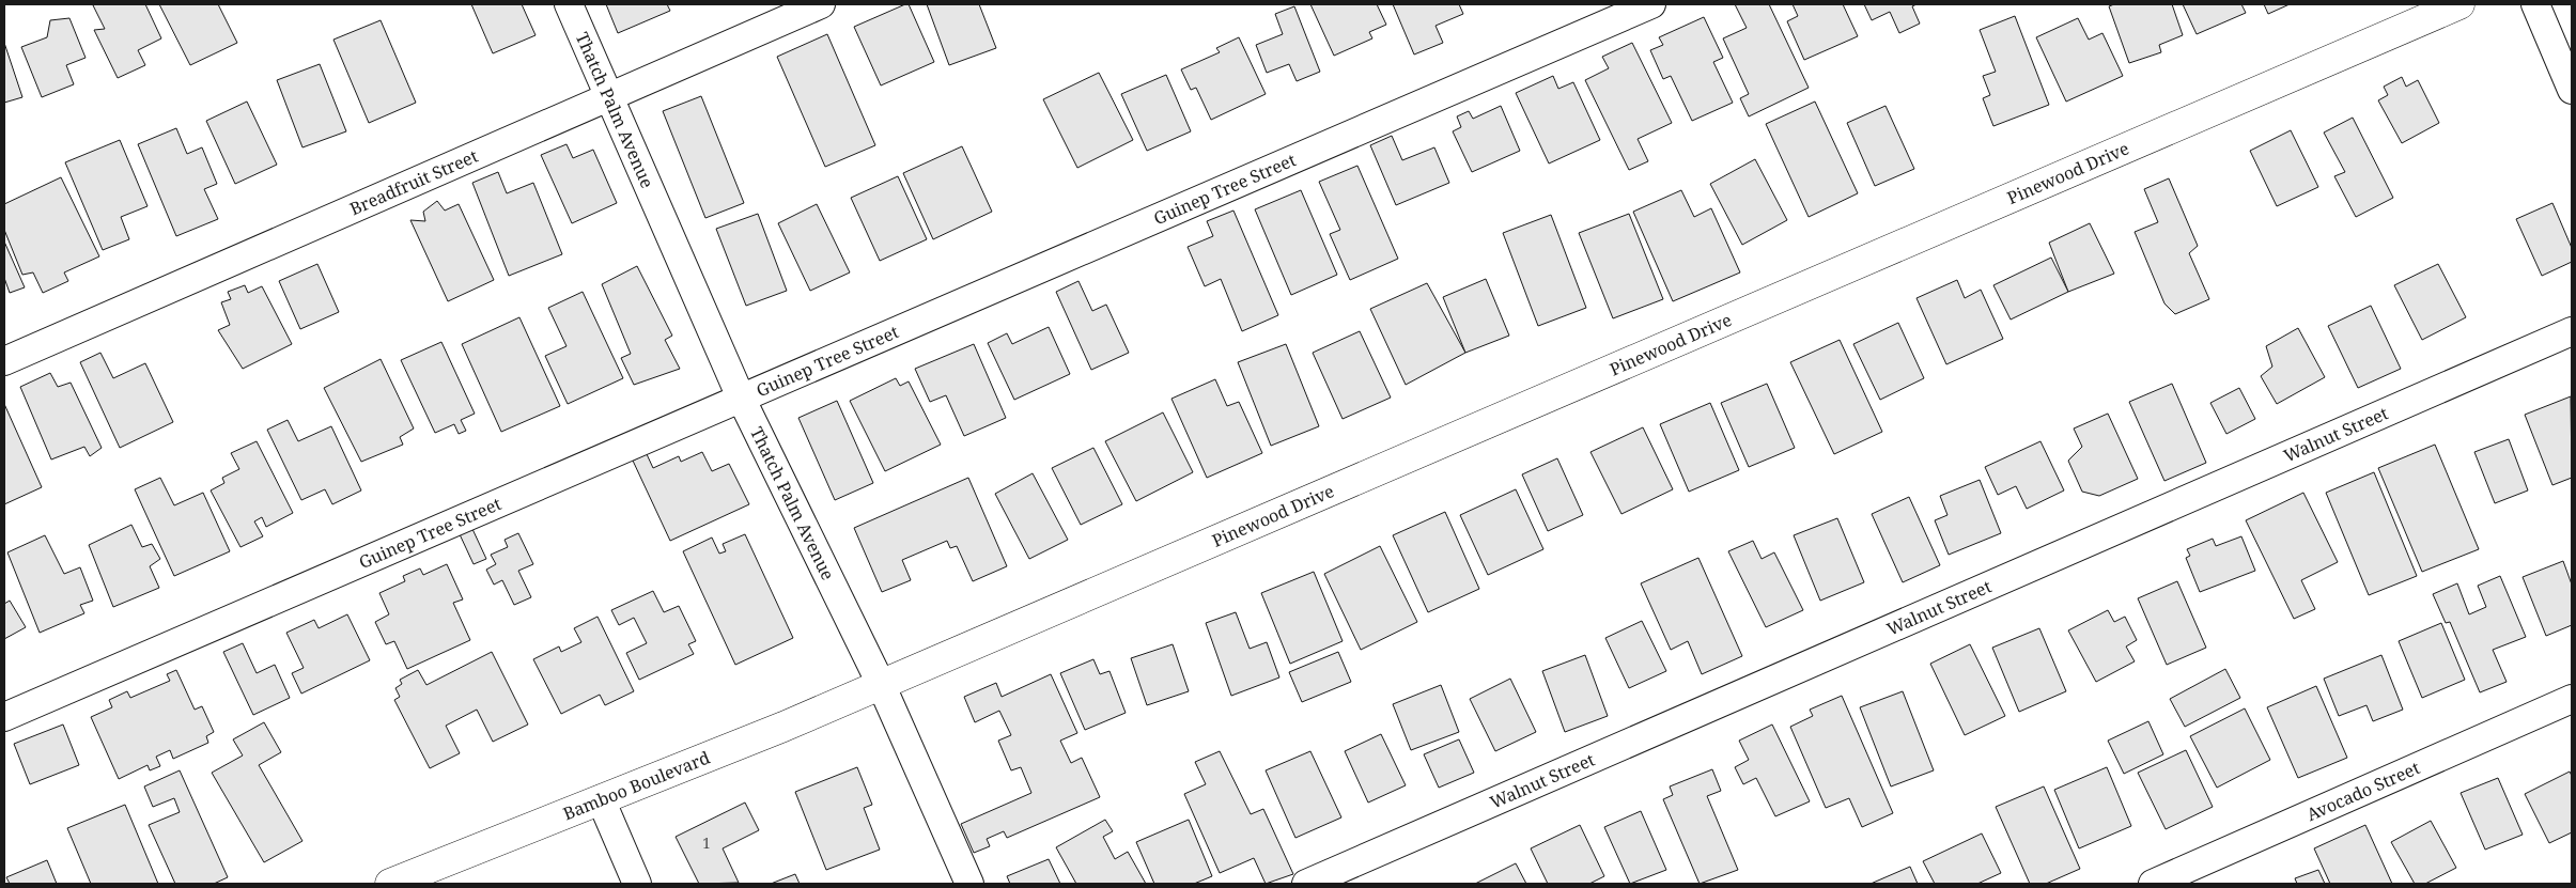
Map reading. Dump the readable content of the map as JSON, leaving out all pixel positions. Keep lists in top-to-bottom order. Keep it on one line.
{"streets":{"main road":["Pinewood Drive","Bamboo Boulevard"],"street":["Thatch Palm Avenue","Breadfruit Street","Guinep Tree Street","Walnut Street","Avocado Street"]},"crossings":[["Thatch Palm Avenue","Pinewood Drive"],["Thatch Palm Avenue","Breadfruit Street"],["Thatch Palm Avenue","Guinep Tree Street"],["Thatch Palm Avenue","Bamboo Boulevard"],["Pinewood Drive","Bamboo Boulevard"]],"house_numbers":["1"]}
